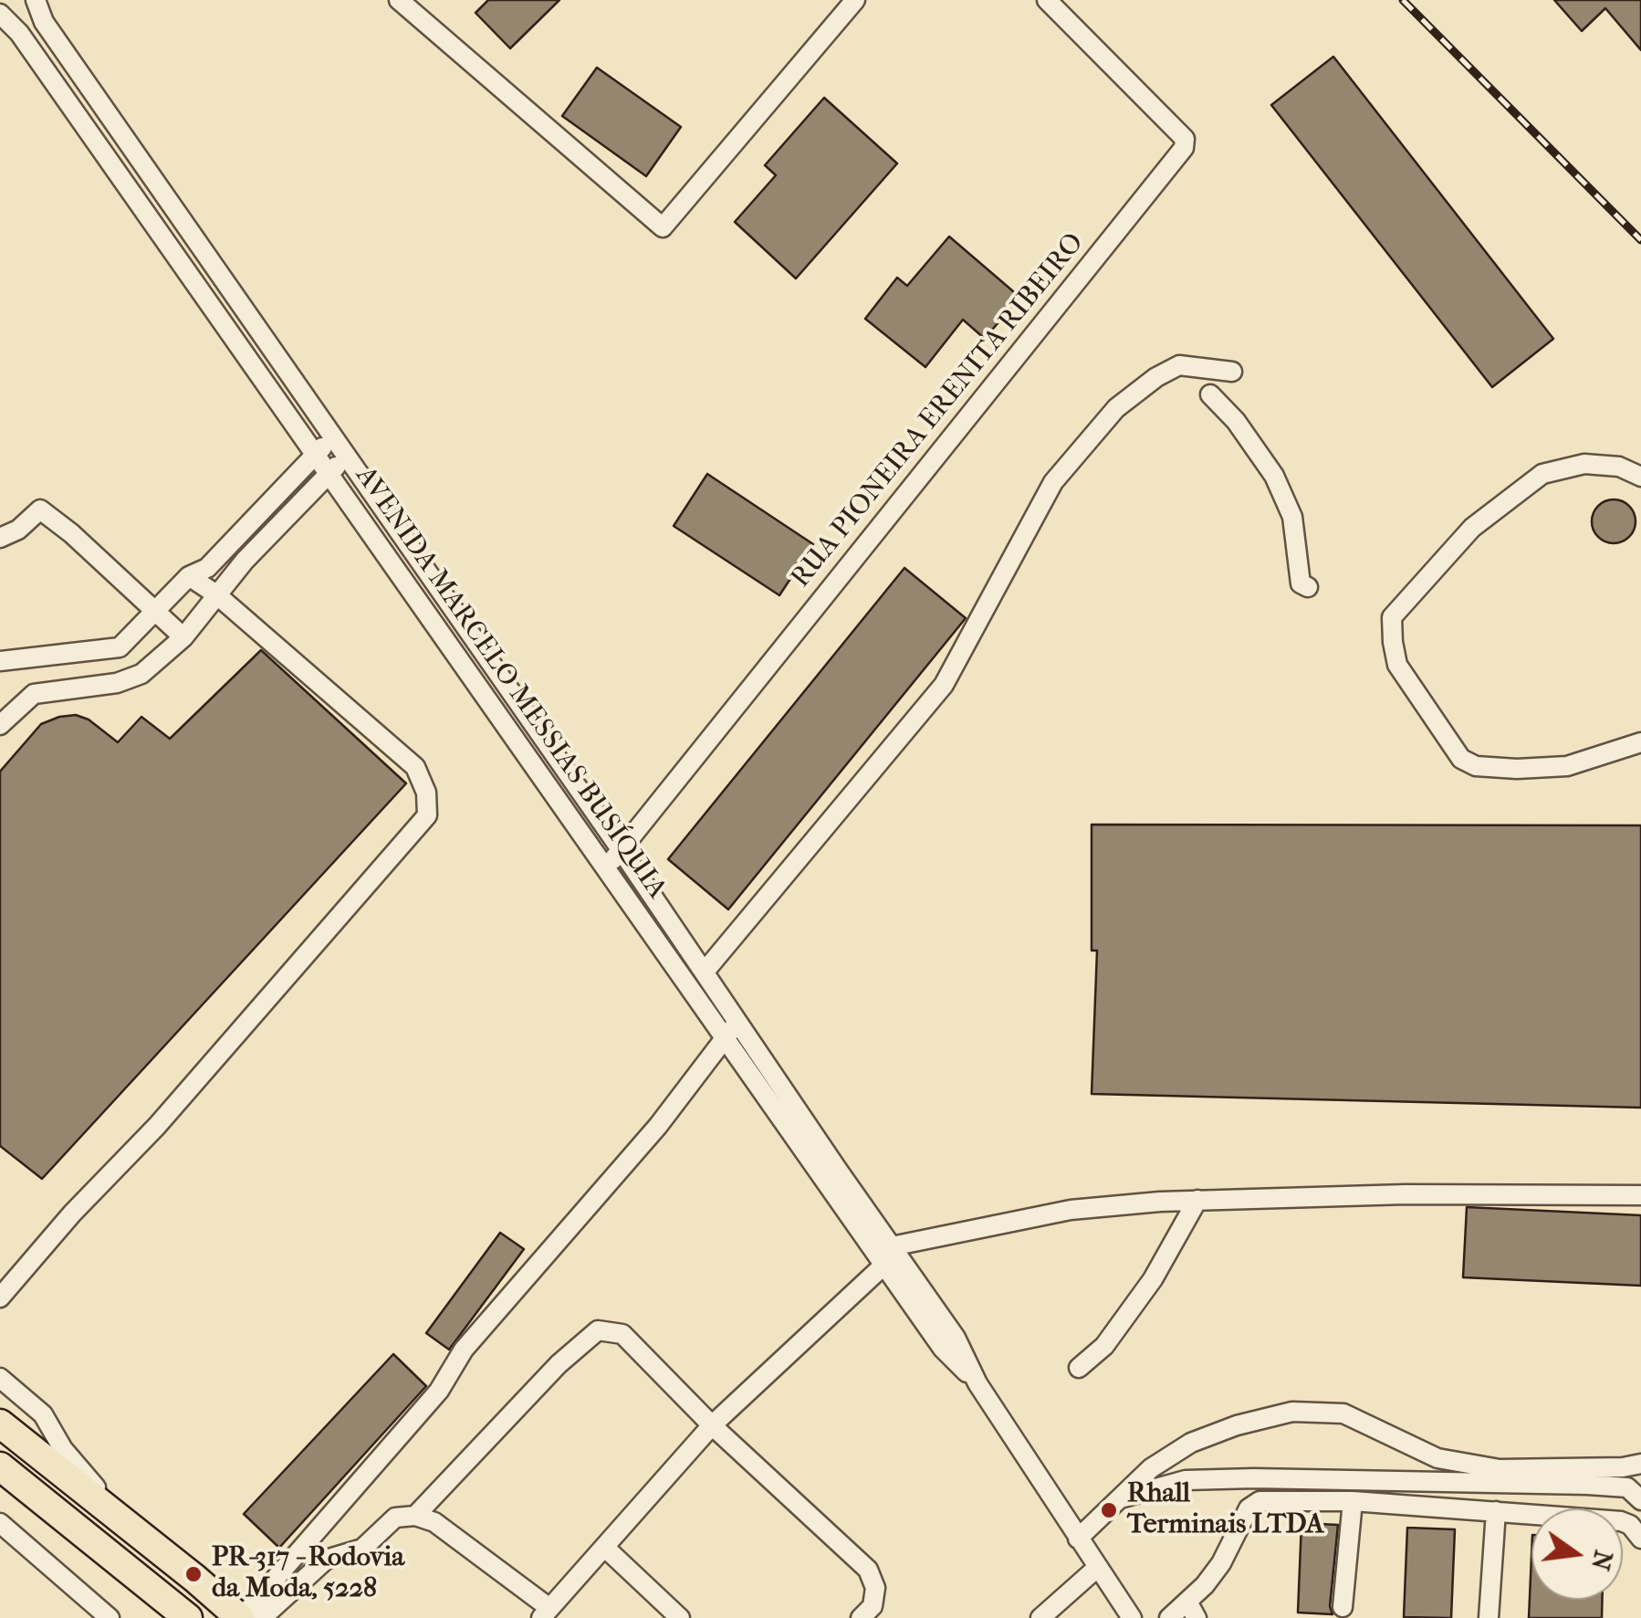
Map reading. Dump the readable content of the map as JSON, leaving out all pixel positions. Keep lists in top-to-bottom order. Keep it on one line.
{"streets":{"street":["RUA PIONEIRA ERENITA RIBEIRO","AVENIDA MARCELO MESSIAS BUSÍQUIA"]},"crossings":[["RUA PIONEIRA ERENITA RIBEIRO","AVENIDA MARCELO MESSIAS BUSÍQUIA"]],"places":["Rhall Terminais LTDA","PR-317 - Rodovia da Moda, 5228"],"north":"right"}
